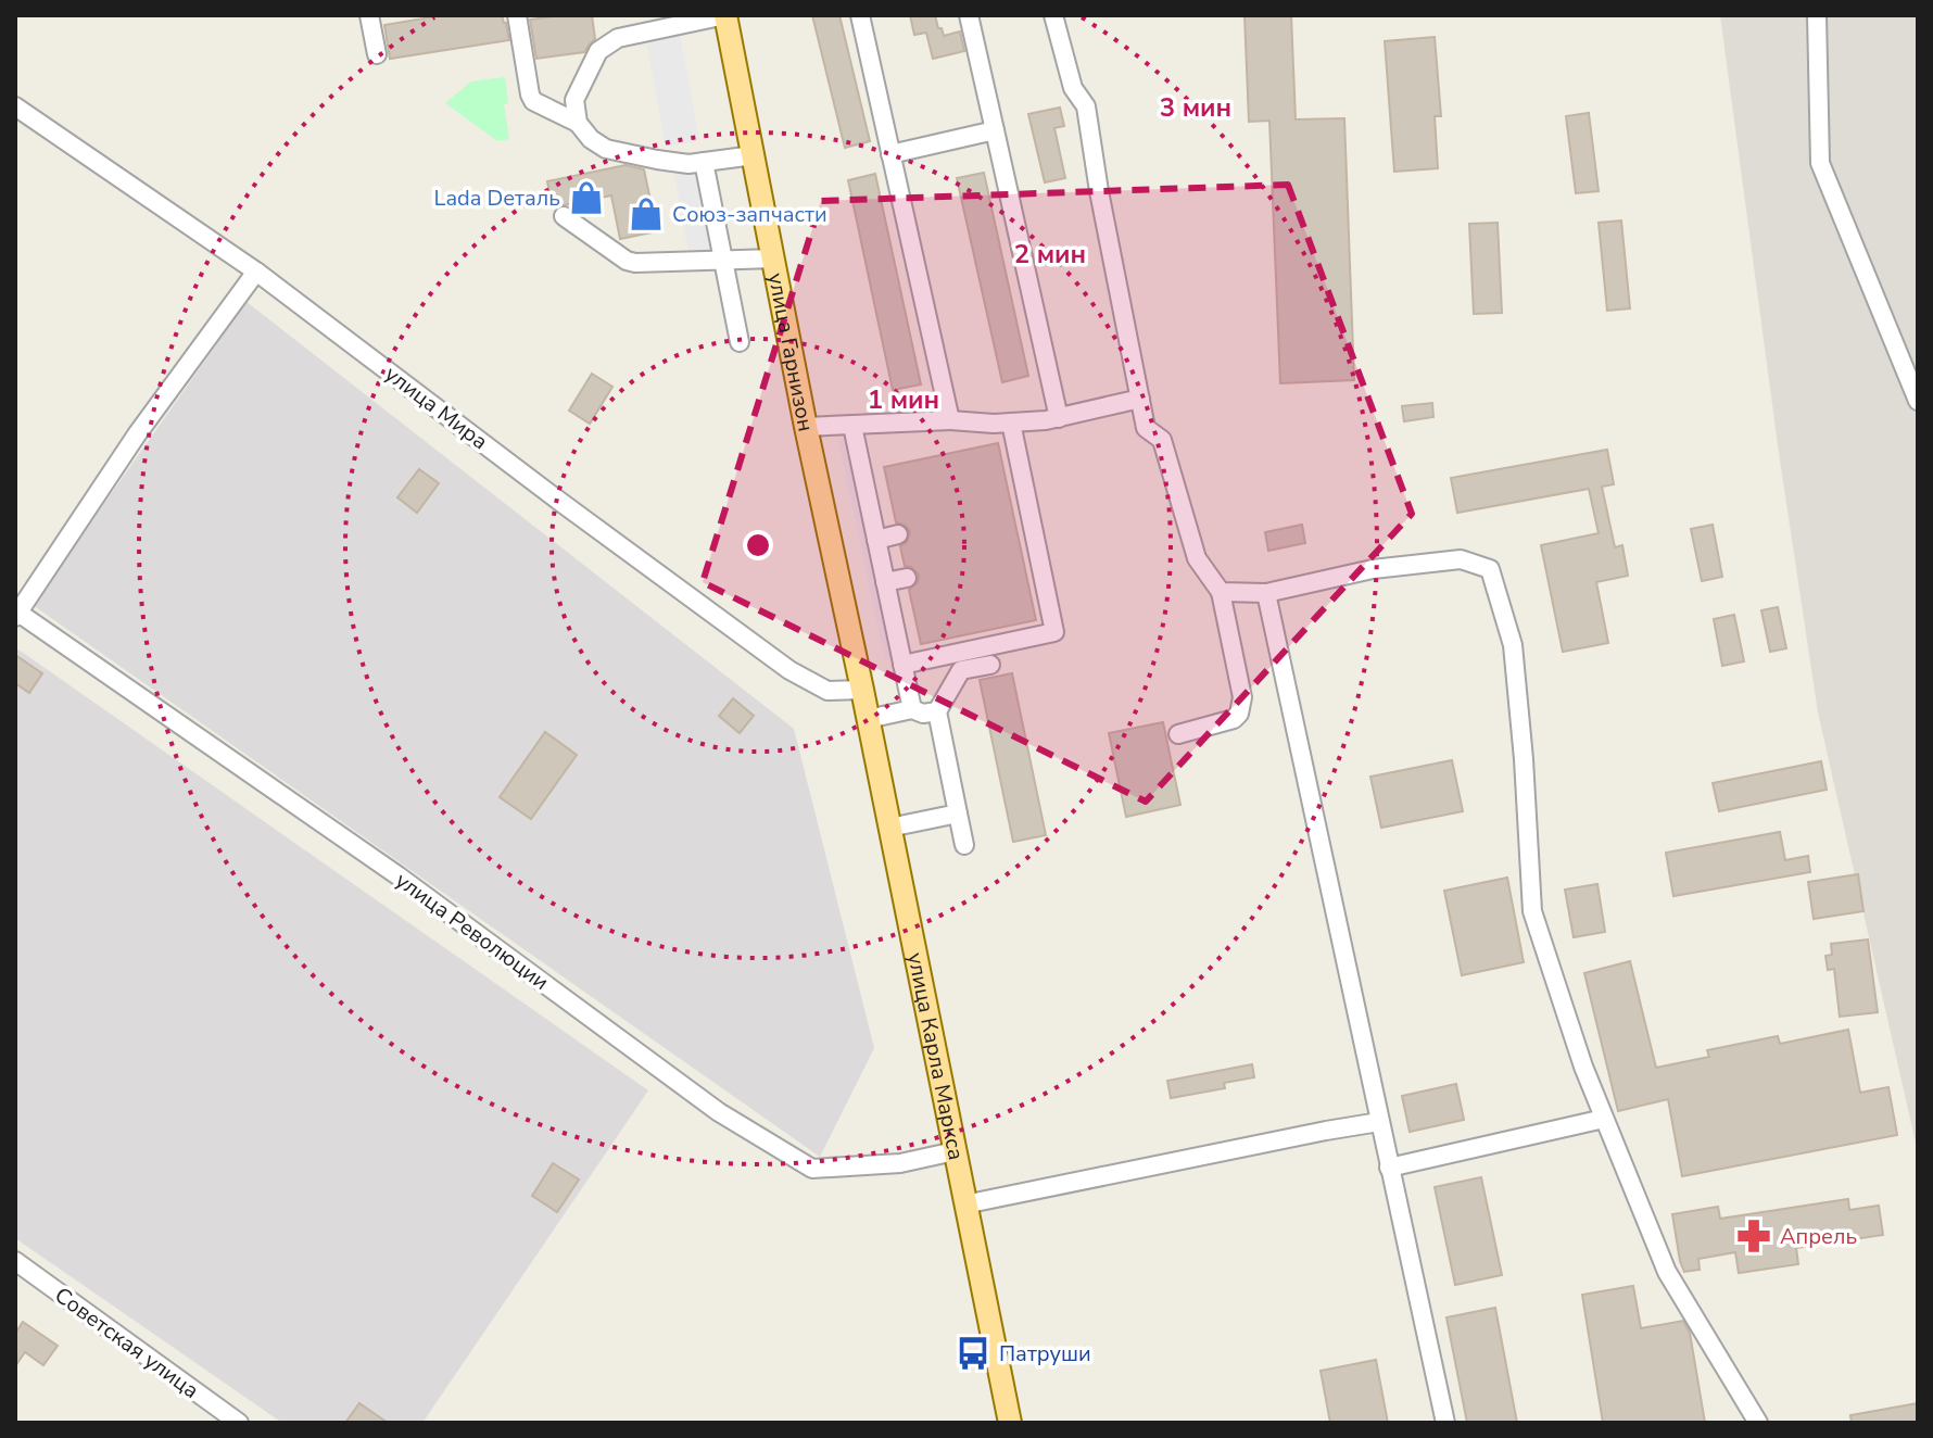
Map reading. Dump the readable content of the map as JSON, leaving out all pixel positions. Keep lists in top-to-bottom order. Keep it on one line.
{"streets":{"main road":["улица Гарнизон","улица Карла Маркса"],"street":["улица Мира","улица Революции","Советская улица"]},"crossings":[["улица Гарнизон","улица Мира"],["улица Гарнизон","улица Карла Маркса"],["улица Мира","улица Карла Маркса"],["улица Революции","улица Карла Маркса"]],"places":{"shop":["Lada Dеталь","Союз-запчасти"],"pharmacy":["Апрель"],"bus stop":["Патруши"]},"rings":["3 мин","2 мин","1 мин"]}
